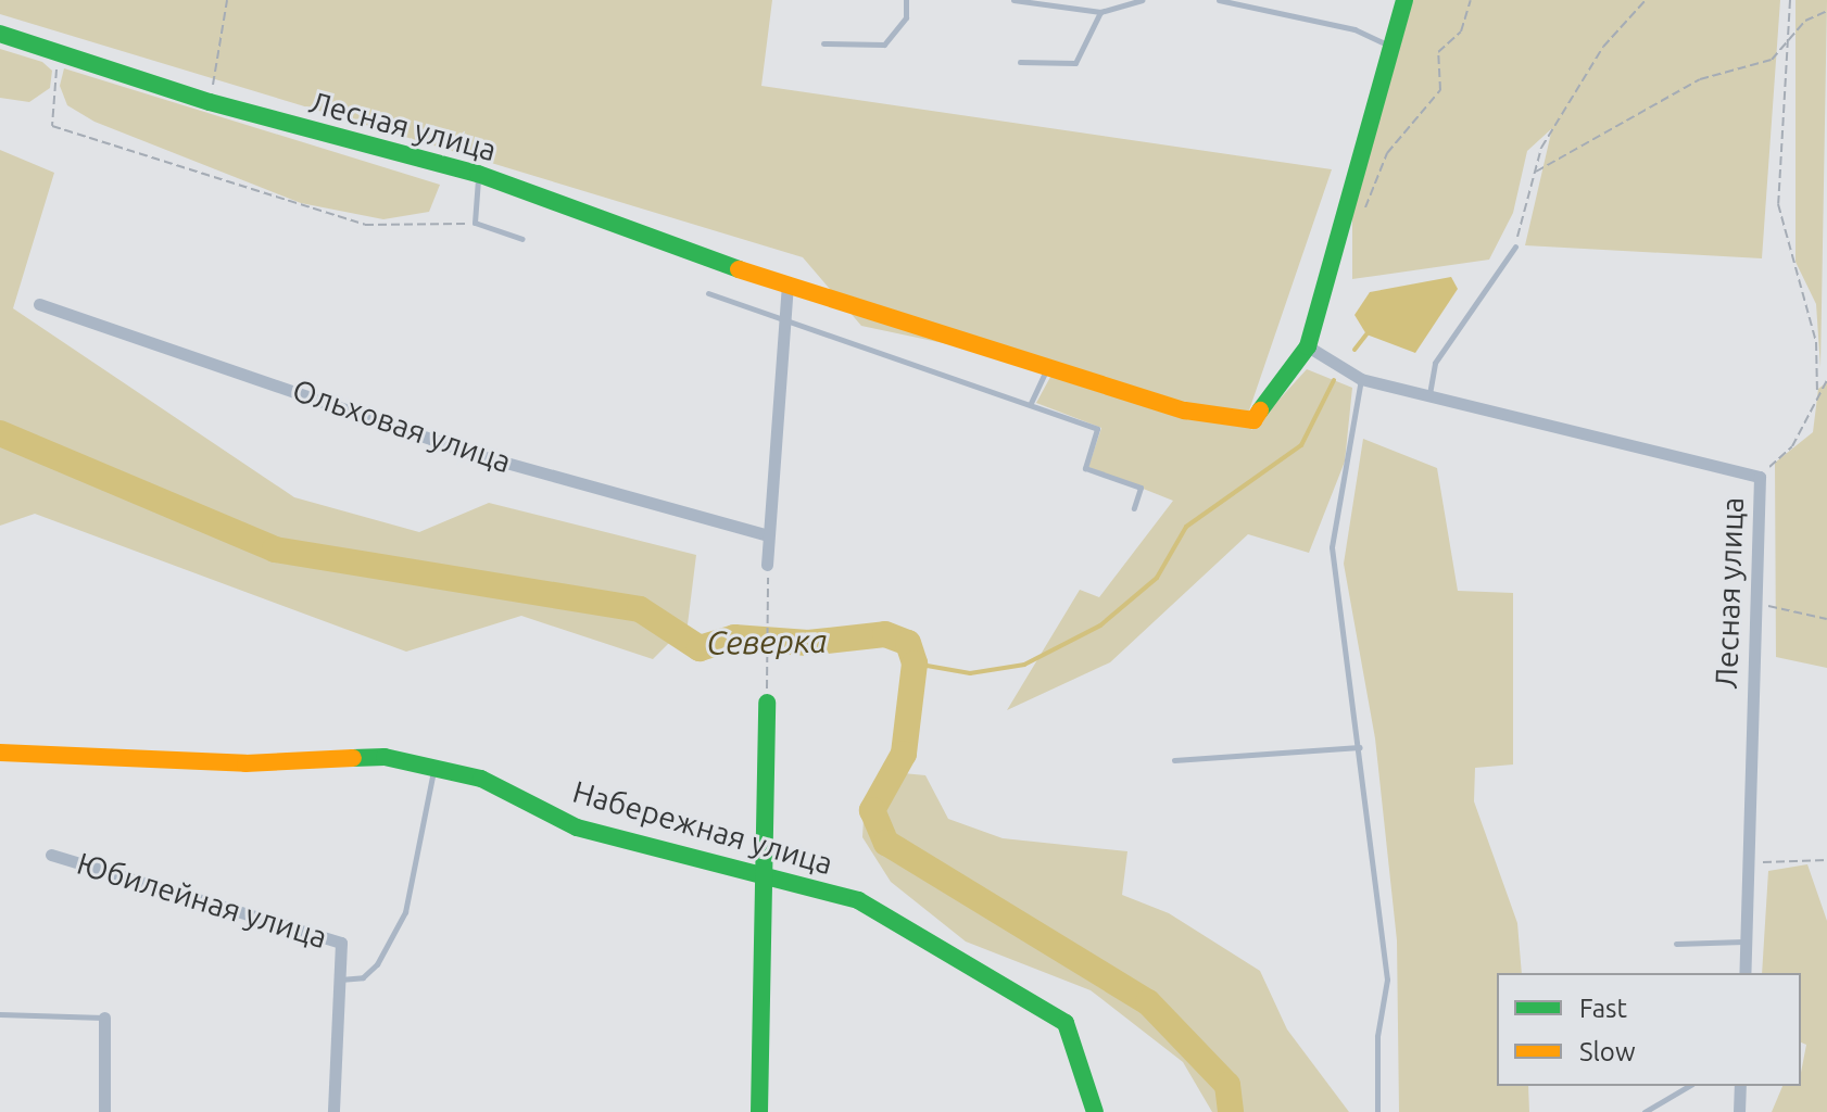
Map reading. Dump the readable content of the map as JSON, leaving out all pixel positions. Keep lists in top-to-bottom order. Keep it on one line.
{"streets":{"street":["Лесная улица","Ольховая улица","Набережная улица","Юбилейная улица"]},"water":["Северка"],"legend":["Fast","Slow"]}
